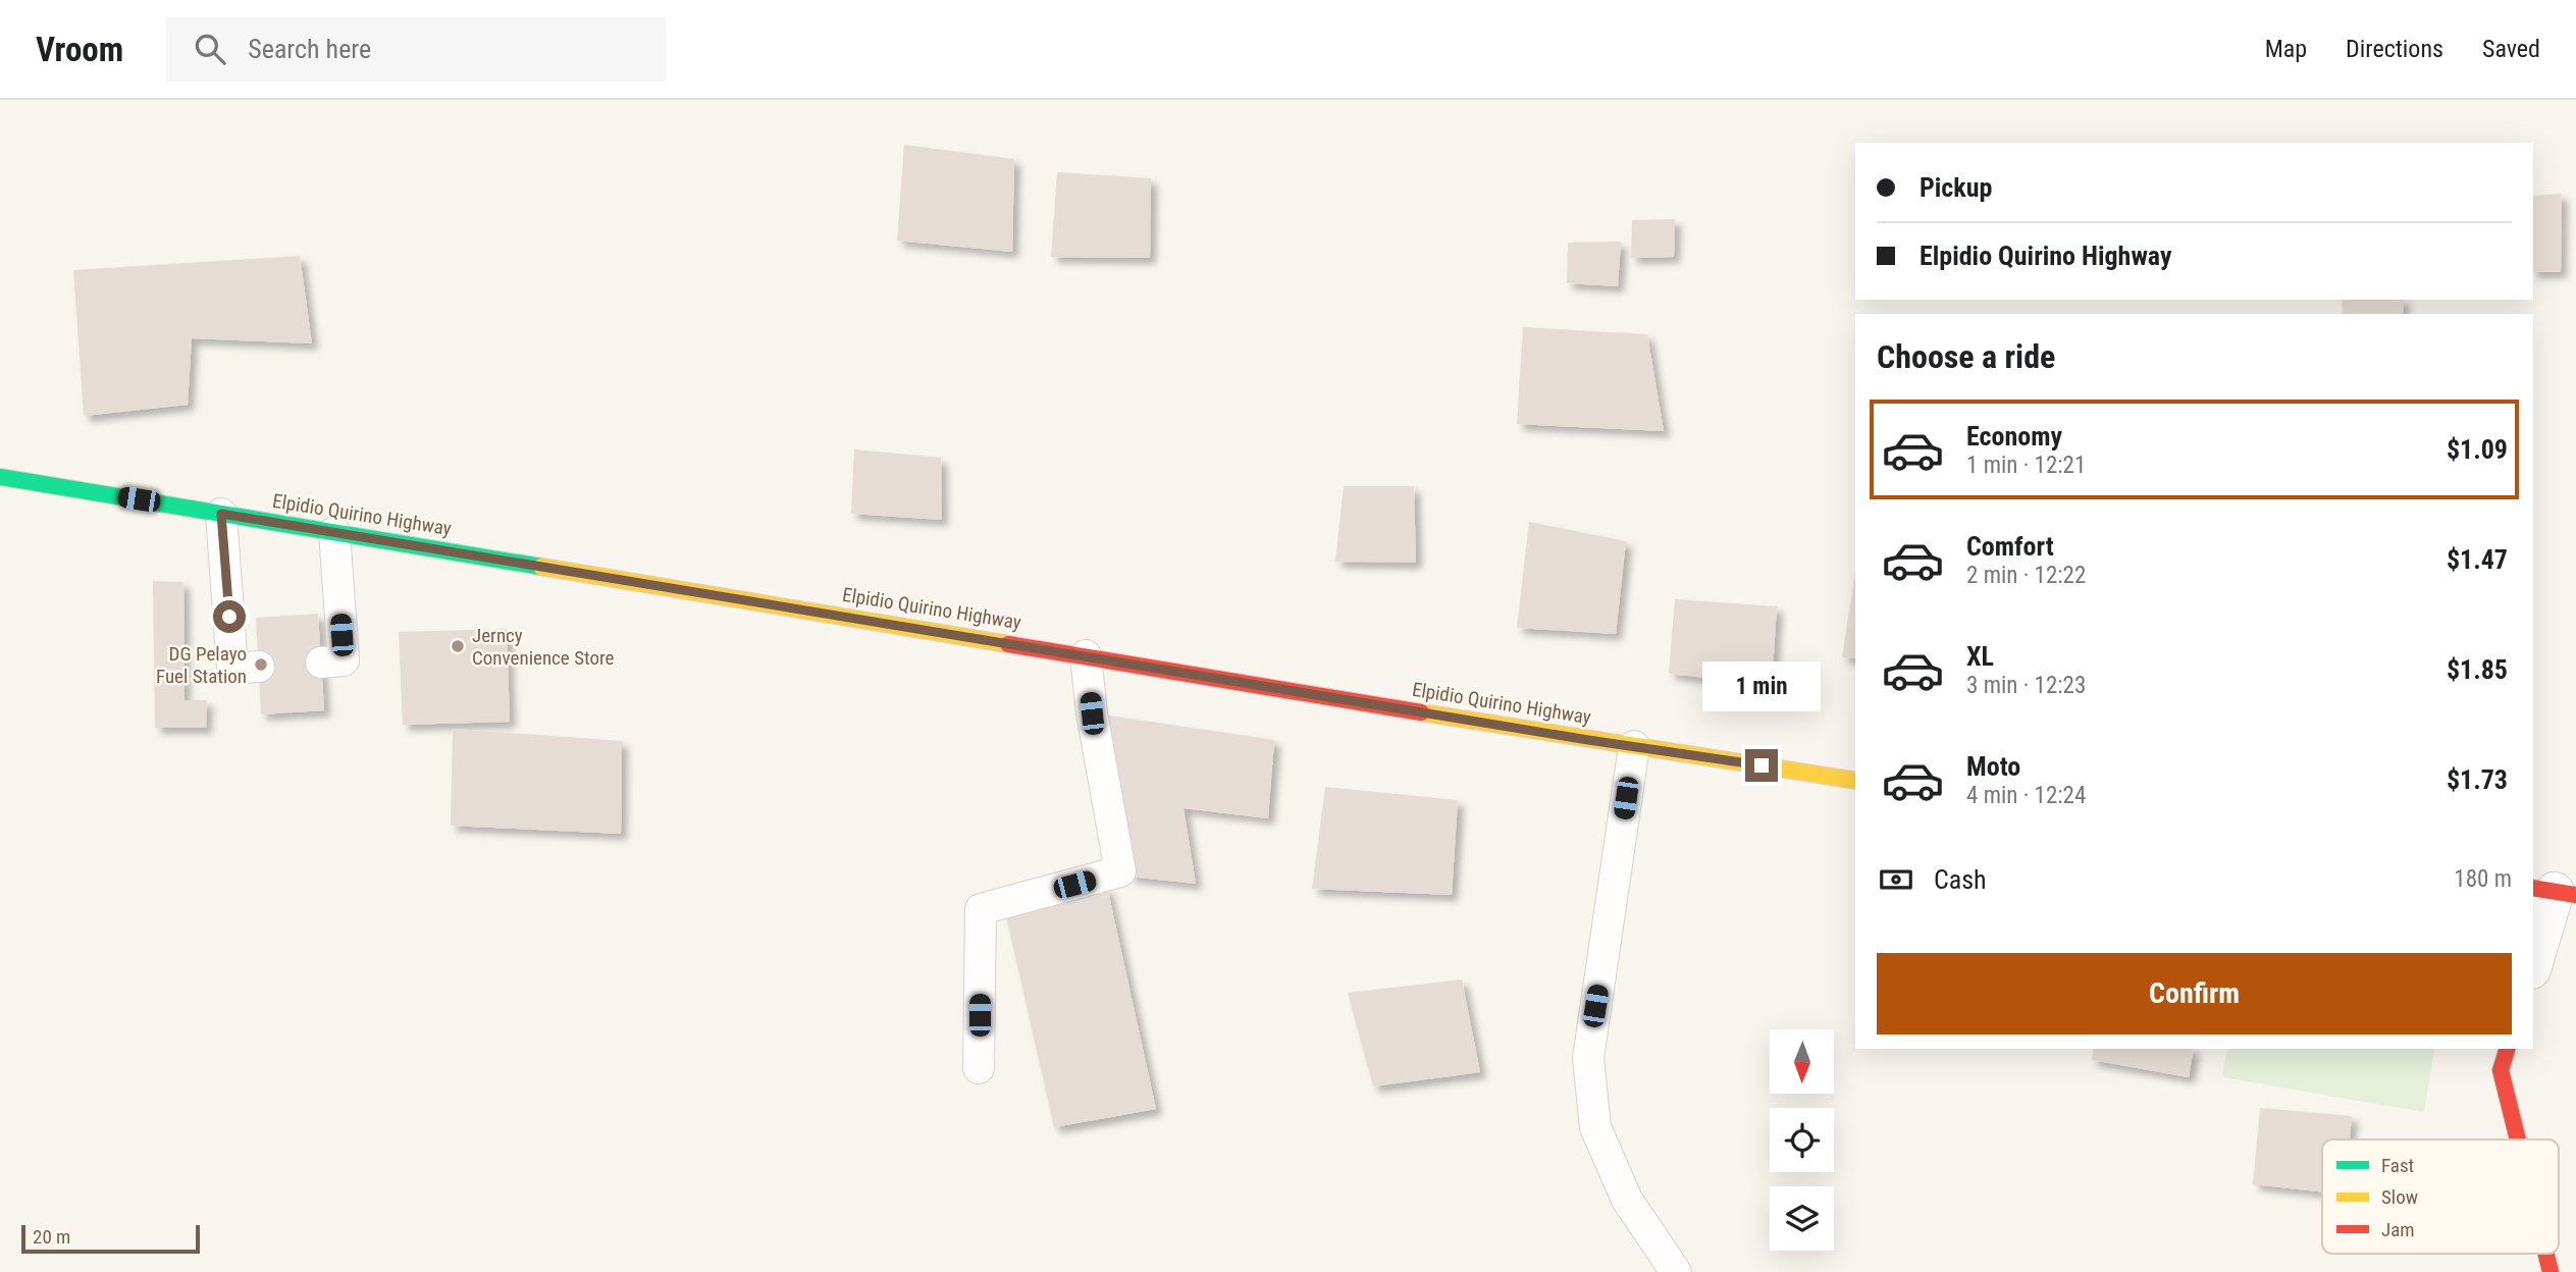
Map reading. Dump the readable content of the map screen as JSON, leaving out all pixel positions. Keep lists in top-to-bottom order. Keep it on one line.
{"streets":{"main road":["Elpidio Quirino Highway"]},"places":["Jerncy Convenience Store","DG Pelayo Fuel Station"],"legend":["Fast","Slow","Jam"],"scale_bar":"20 m","north":"bottom","page":{"header":"Vroom","search":"Search here","nav":["Map","Directions","Saved"],"banner":["Pickup","Elpidio Quirino Highway"],"heading":"Choose a ride","list":[{"name":"Economy","note":"1 min · 12:21","value":"$1.09"},{"name":"Comfort","note":"2 min · 12:22","value":"$1.47"},{"name":"XL","note":"3 min · 12:23","value":"$1.85"},{"name":"Moto","note":"4 min · 12:24","value":"$1.73"}],"bubble":"1 min","pay":["Cash","180 m"],"buttons":"Confirm","scale":"20 m"}}
